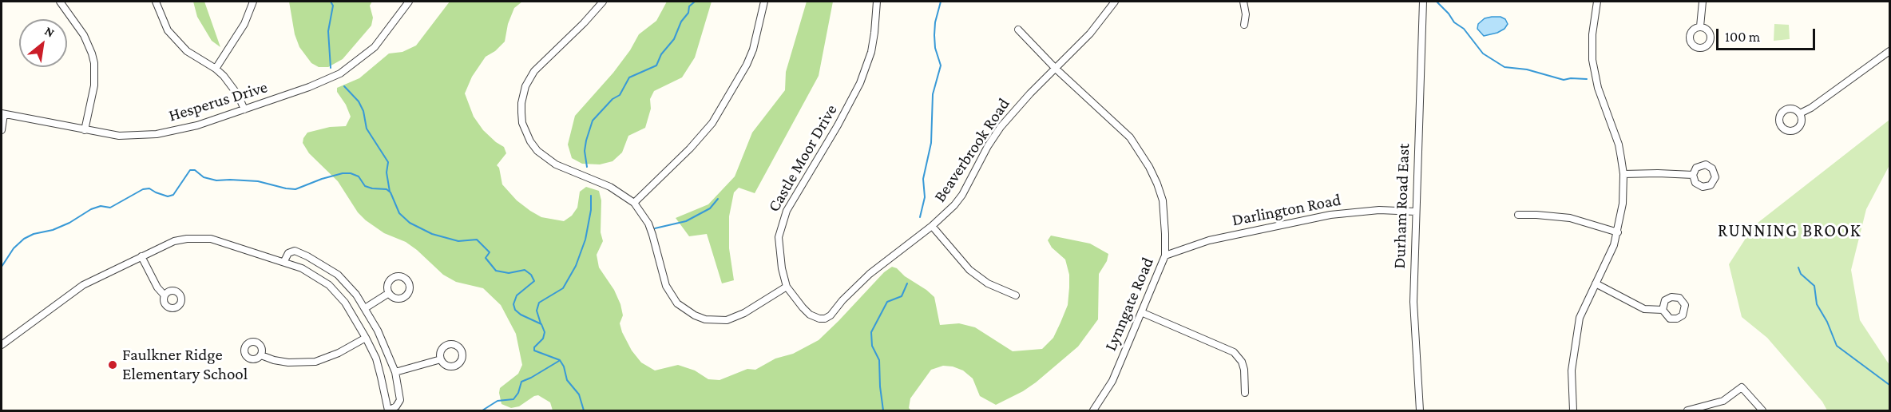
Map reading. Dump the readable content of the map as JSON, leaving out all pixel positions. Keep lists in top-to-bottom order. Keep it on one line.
{"streets":{"street":["Hesperus Drive","Beaverbrook Road","Castle Moor Drive","Durham Road East","Darlington Road","Lynngate Road"]},"crossings":[["Beaverbrook Road","Castle Moor Drive"],["Beaverbrook Road","Lynngate Road"],["Durham Road East","Darlington Road"],["Darlington Road","Lynngate Road"]],"districts":["RUNNING BROOK"],"places":["Faulkner Ridge Elementary School"],"scale_bar":"100 m","north":"top right"}
